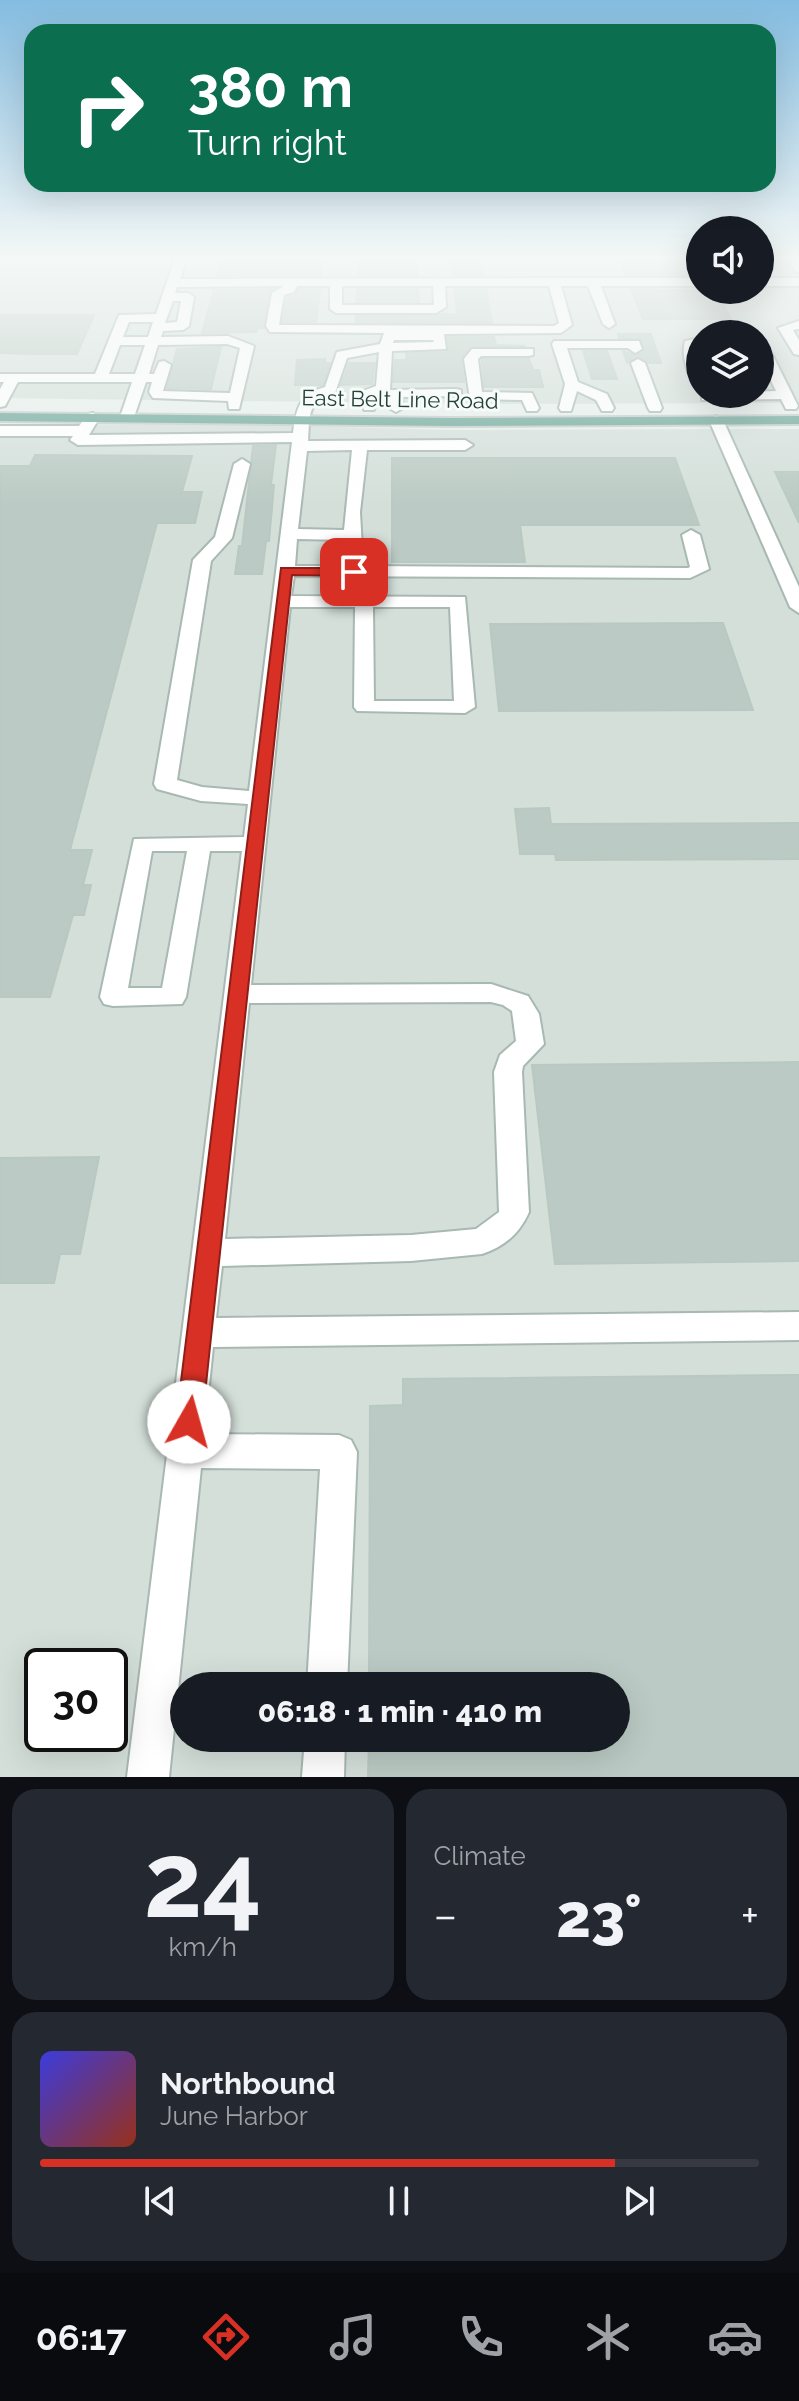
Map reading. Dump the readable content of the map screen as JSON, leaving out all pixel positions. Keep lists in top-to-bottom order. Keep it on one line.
{"streets":{"main road":["East Belt Line Road"]},"page":{"turn":["380 m","Turn right"],"limit":"30","trip":"06:18 · 1 min · 410 m","tile":[["24","km/h"],"Climate"],"heat":["−","23°","+"],"song":["Northbound","June Harbor"],"tabs":"06:17"}}
